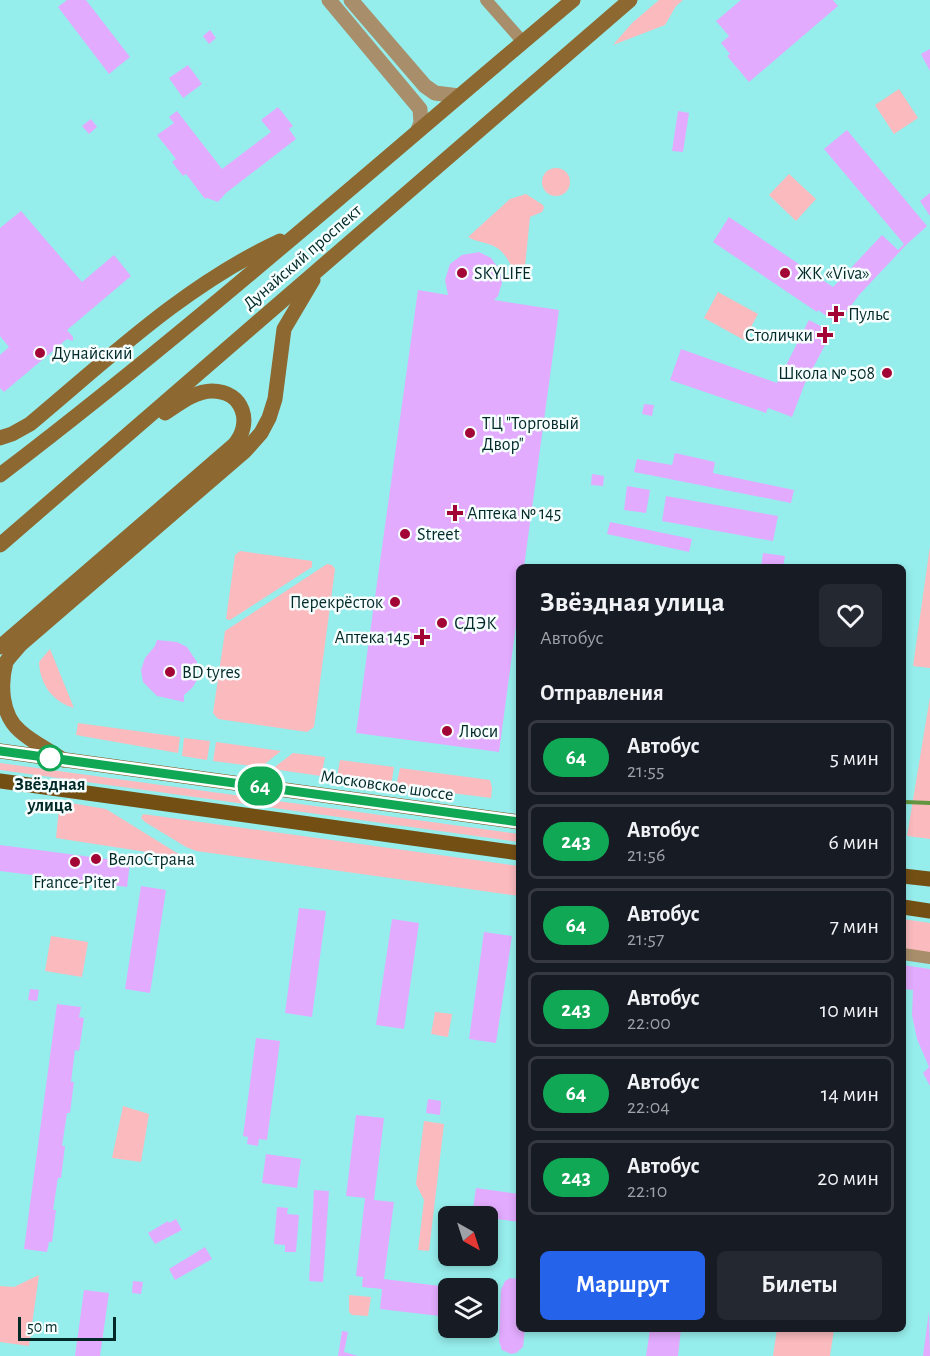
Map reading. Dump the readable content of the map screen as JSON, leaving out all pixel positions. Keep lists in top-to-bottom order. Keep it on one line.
{"streets":{"main road":["Дунайский проспект","Московское шоссе"]},"places":{"other":["SKYLIFE","ЖК «Viva»","Дунайский","Школа № 508","ТЦ \"Торговый Двор\"","Street","Перекрёсток","СДЭК","BD tyres","Люси","Звёздная улица","ВелоСтрана","France-Piter"],"health":["Пульс","Столички","Аптека № 145","Аптека 145"]},"lines":["bus line 64"],"scale_bar":"50 m","north":"bottom right","page":{"on_map":"64","heading":[["Звёздная улица","Автобус"],"Отправления"],"list":[{"mark":"64","name":"Автобус","note":"21:55","value":"5 мин"},{"mark":"243","name":"Автобус","note":"21:56","value":"6 мин"},{"mark":"64","name":"Автобус","note":"21:57","value":"7 мин"},{"mark":"243","name":"Автобус","note":"22:00","value":"10 мин"},{"mark":"64","name":"Автобус","note":"22:04","value":"14 мин"},{"mark":"243","name":"Автобус","note":"22:10","value":"20 мин"}],"buttons":["Маршрут","Билеты"],"scale":"50 m"}}
